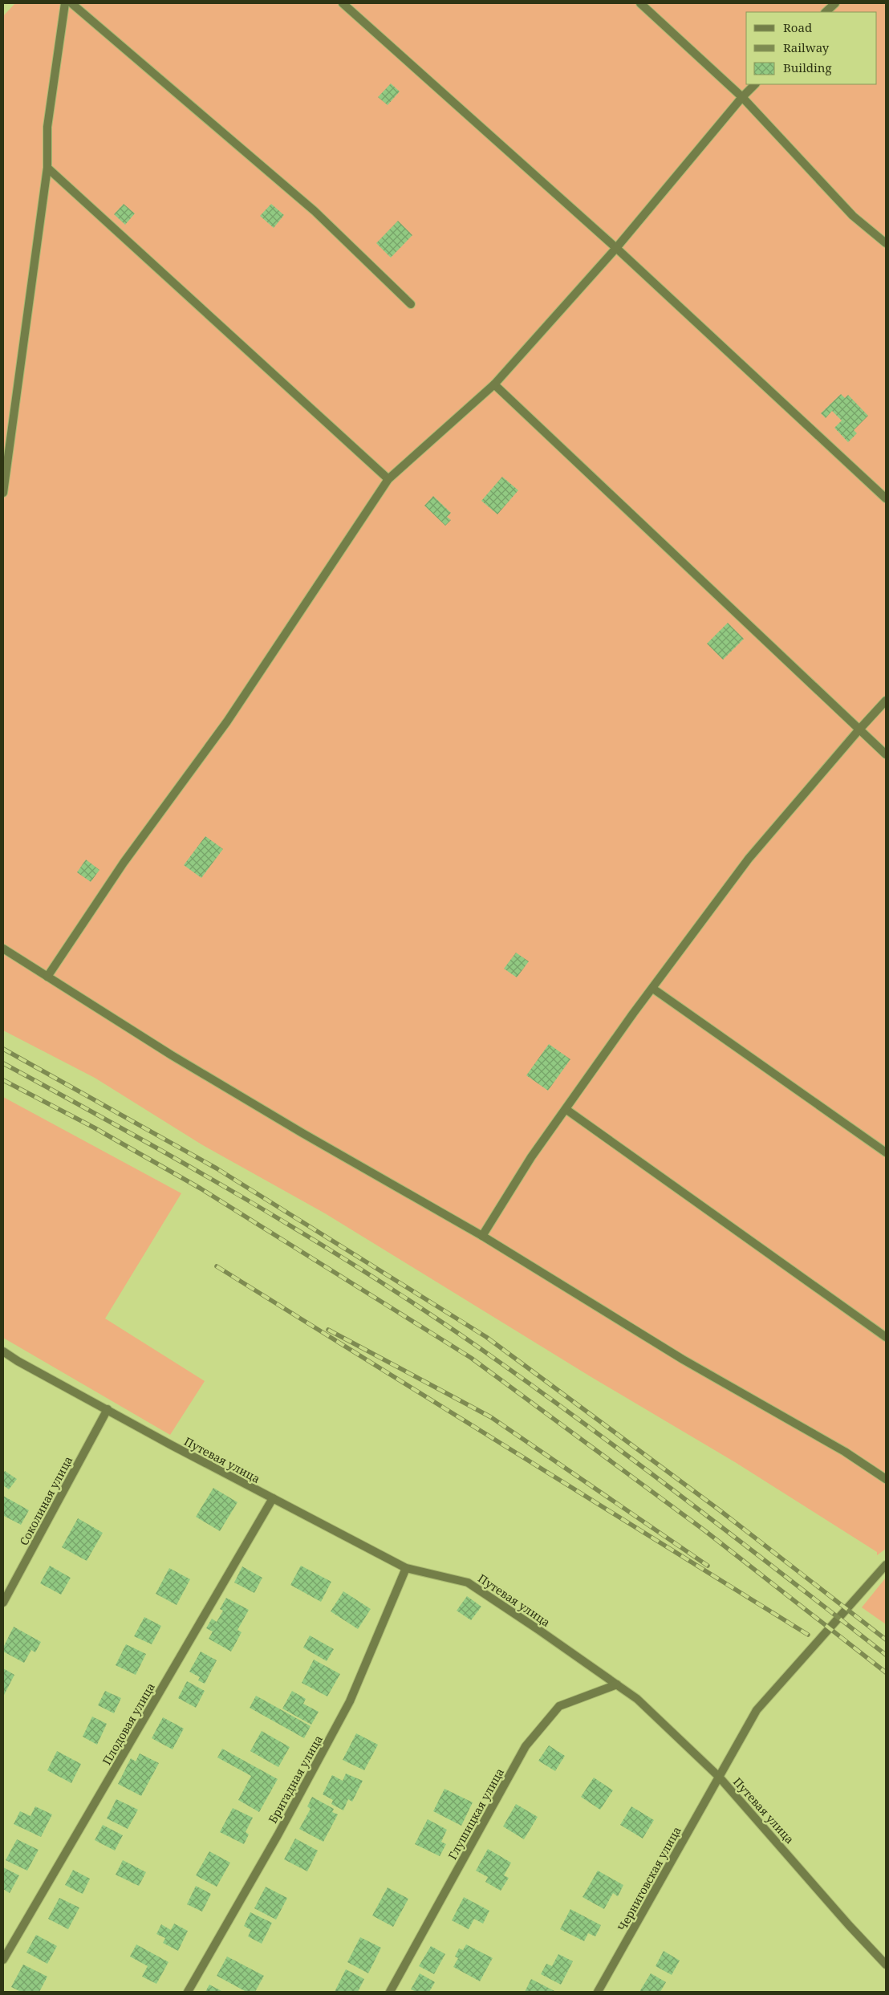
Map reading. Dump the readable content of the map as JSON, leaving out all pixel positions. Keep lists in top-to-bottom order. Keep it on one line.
{"streets":{"street":["Путевая улица","Соколиная улица","Плодовая улица","Бригадная улица","Глушицкая улица","Черниговская улица"]},"crossings":[["Путевая улица","Соколиная улица"],["Путевая улица","Плодовая улица"],["Путевая улица","Бригадная улица"],["Путевая улица","Глушицкая улица"],["Путевая улица","Черниговская улица"]],"legend":["Road","Railway","Building"]}
